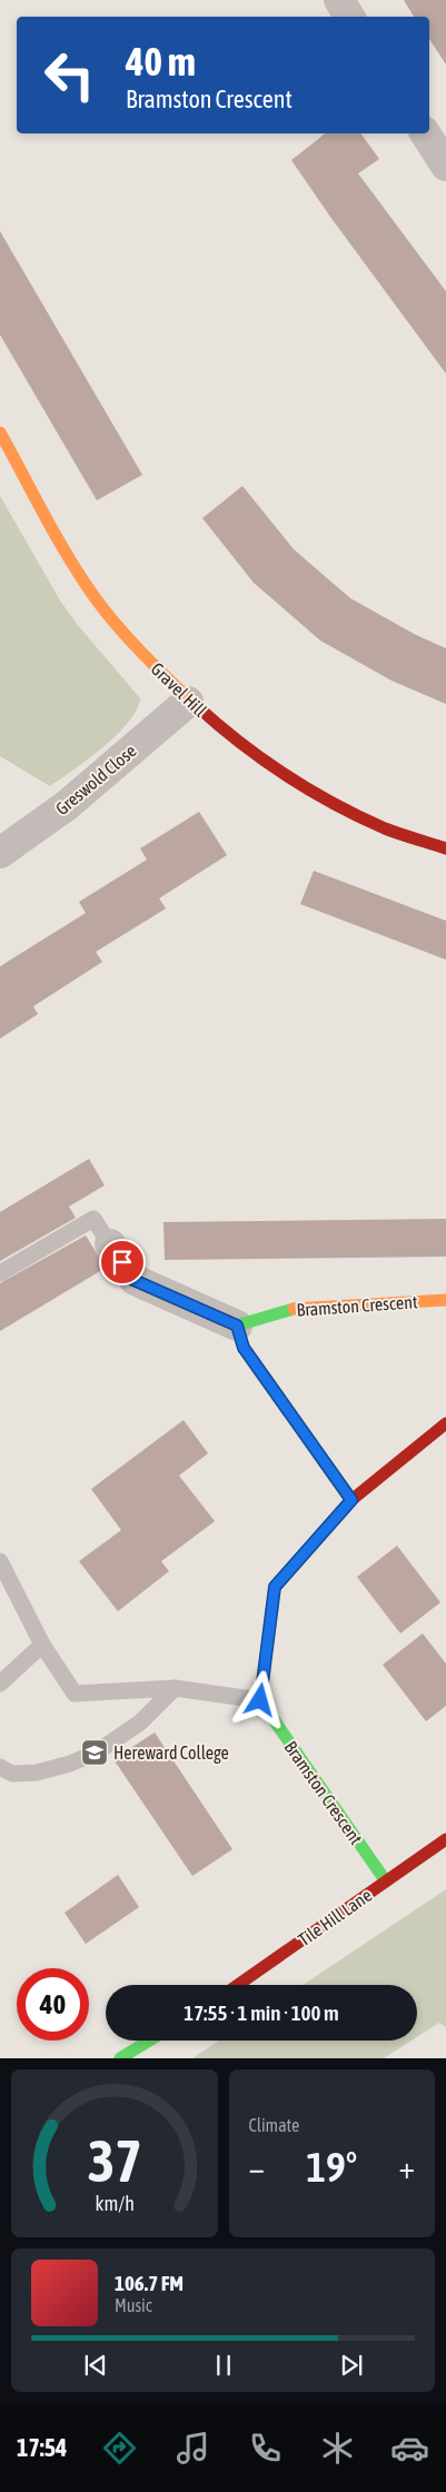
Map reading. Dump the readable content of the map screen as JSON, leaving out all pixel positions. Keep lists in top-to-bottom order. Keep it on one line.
{"streets":{"street":["Gravel Hill","Greswold Close","Bramston Crescent","Tile Hill Lane"]},"crossings":[["Gravel Hill","Greswold Close"],["Bramston Crescent","Tile Hill Lane"]],"places":{"school or university":["Hereward College"]},"page":{"turn":["40 m","Bramston Crescent"],"limit":"40","trip":"17:55 · 1 min · 100 m","tile":"Climate","heat":["−","19°","+"],"song":["106.7 FM","Music"],"tabs":"17:54","gauge":["37","km/h"]}}
